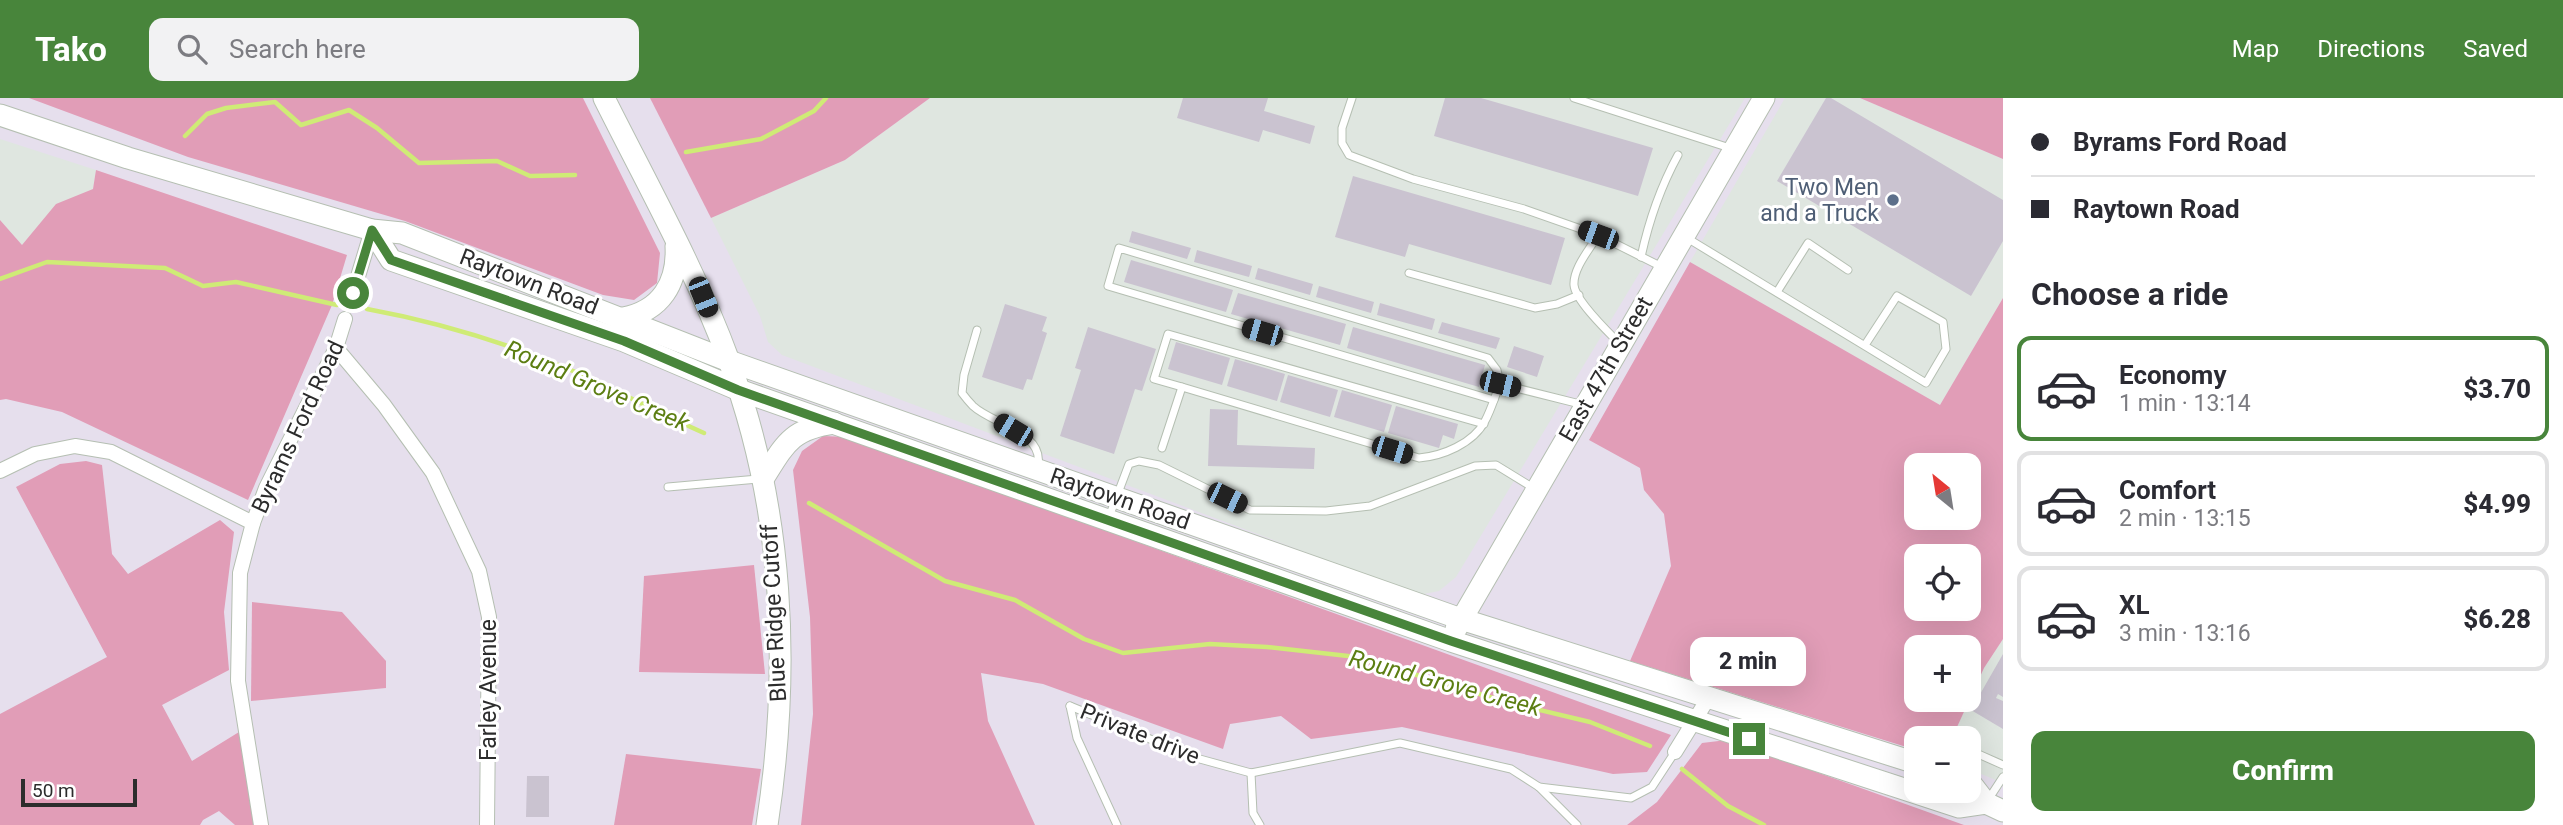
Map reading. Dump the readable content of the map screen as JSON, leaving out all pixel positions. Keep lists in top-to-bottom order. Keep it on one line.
{"streets":{"main road":["Raytown Road","East 47th Street","Blue Ridge Cutoff"],"street":["Byrams Ford Road","Farley Avenue"],"lane":["Private drive"]},"crossings":[["Raytown Road","East 47th Street"],["Raytown Road","Blue Ridge Cutoff"],["Byrams Ford Road","Farley Avenue"]],"water":["Round Grove Creek"],"places":["Two Men and a Truck"],"scale_bar":"50 m","north":"top left","page":{"header":"Tako","search":"Search here","nav":["Map","Directions","Saved"],"banner":["Byrams Ford Road","Raytown Road"],"heading":"Choose a ride","list":[{"name":"Economy","note":"1 min · 13:14","value":"$3.70"},{"name":"Comfort","note":"2 min · 13:15","value":"$4.99"},{"name":"XL","note":"3 min · 13:16","value":"$6.28"}],"map_buttons":["+","−"],"bubble":"2 min","buttons":"Confirm","scale":"50 m"}}
